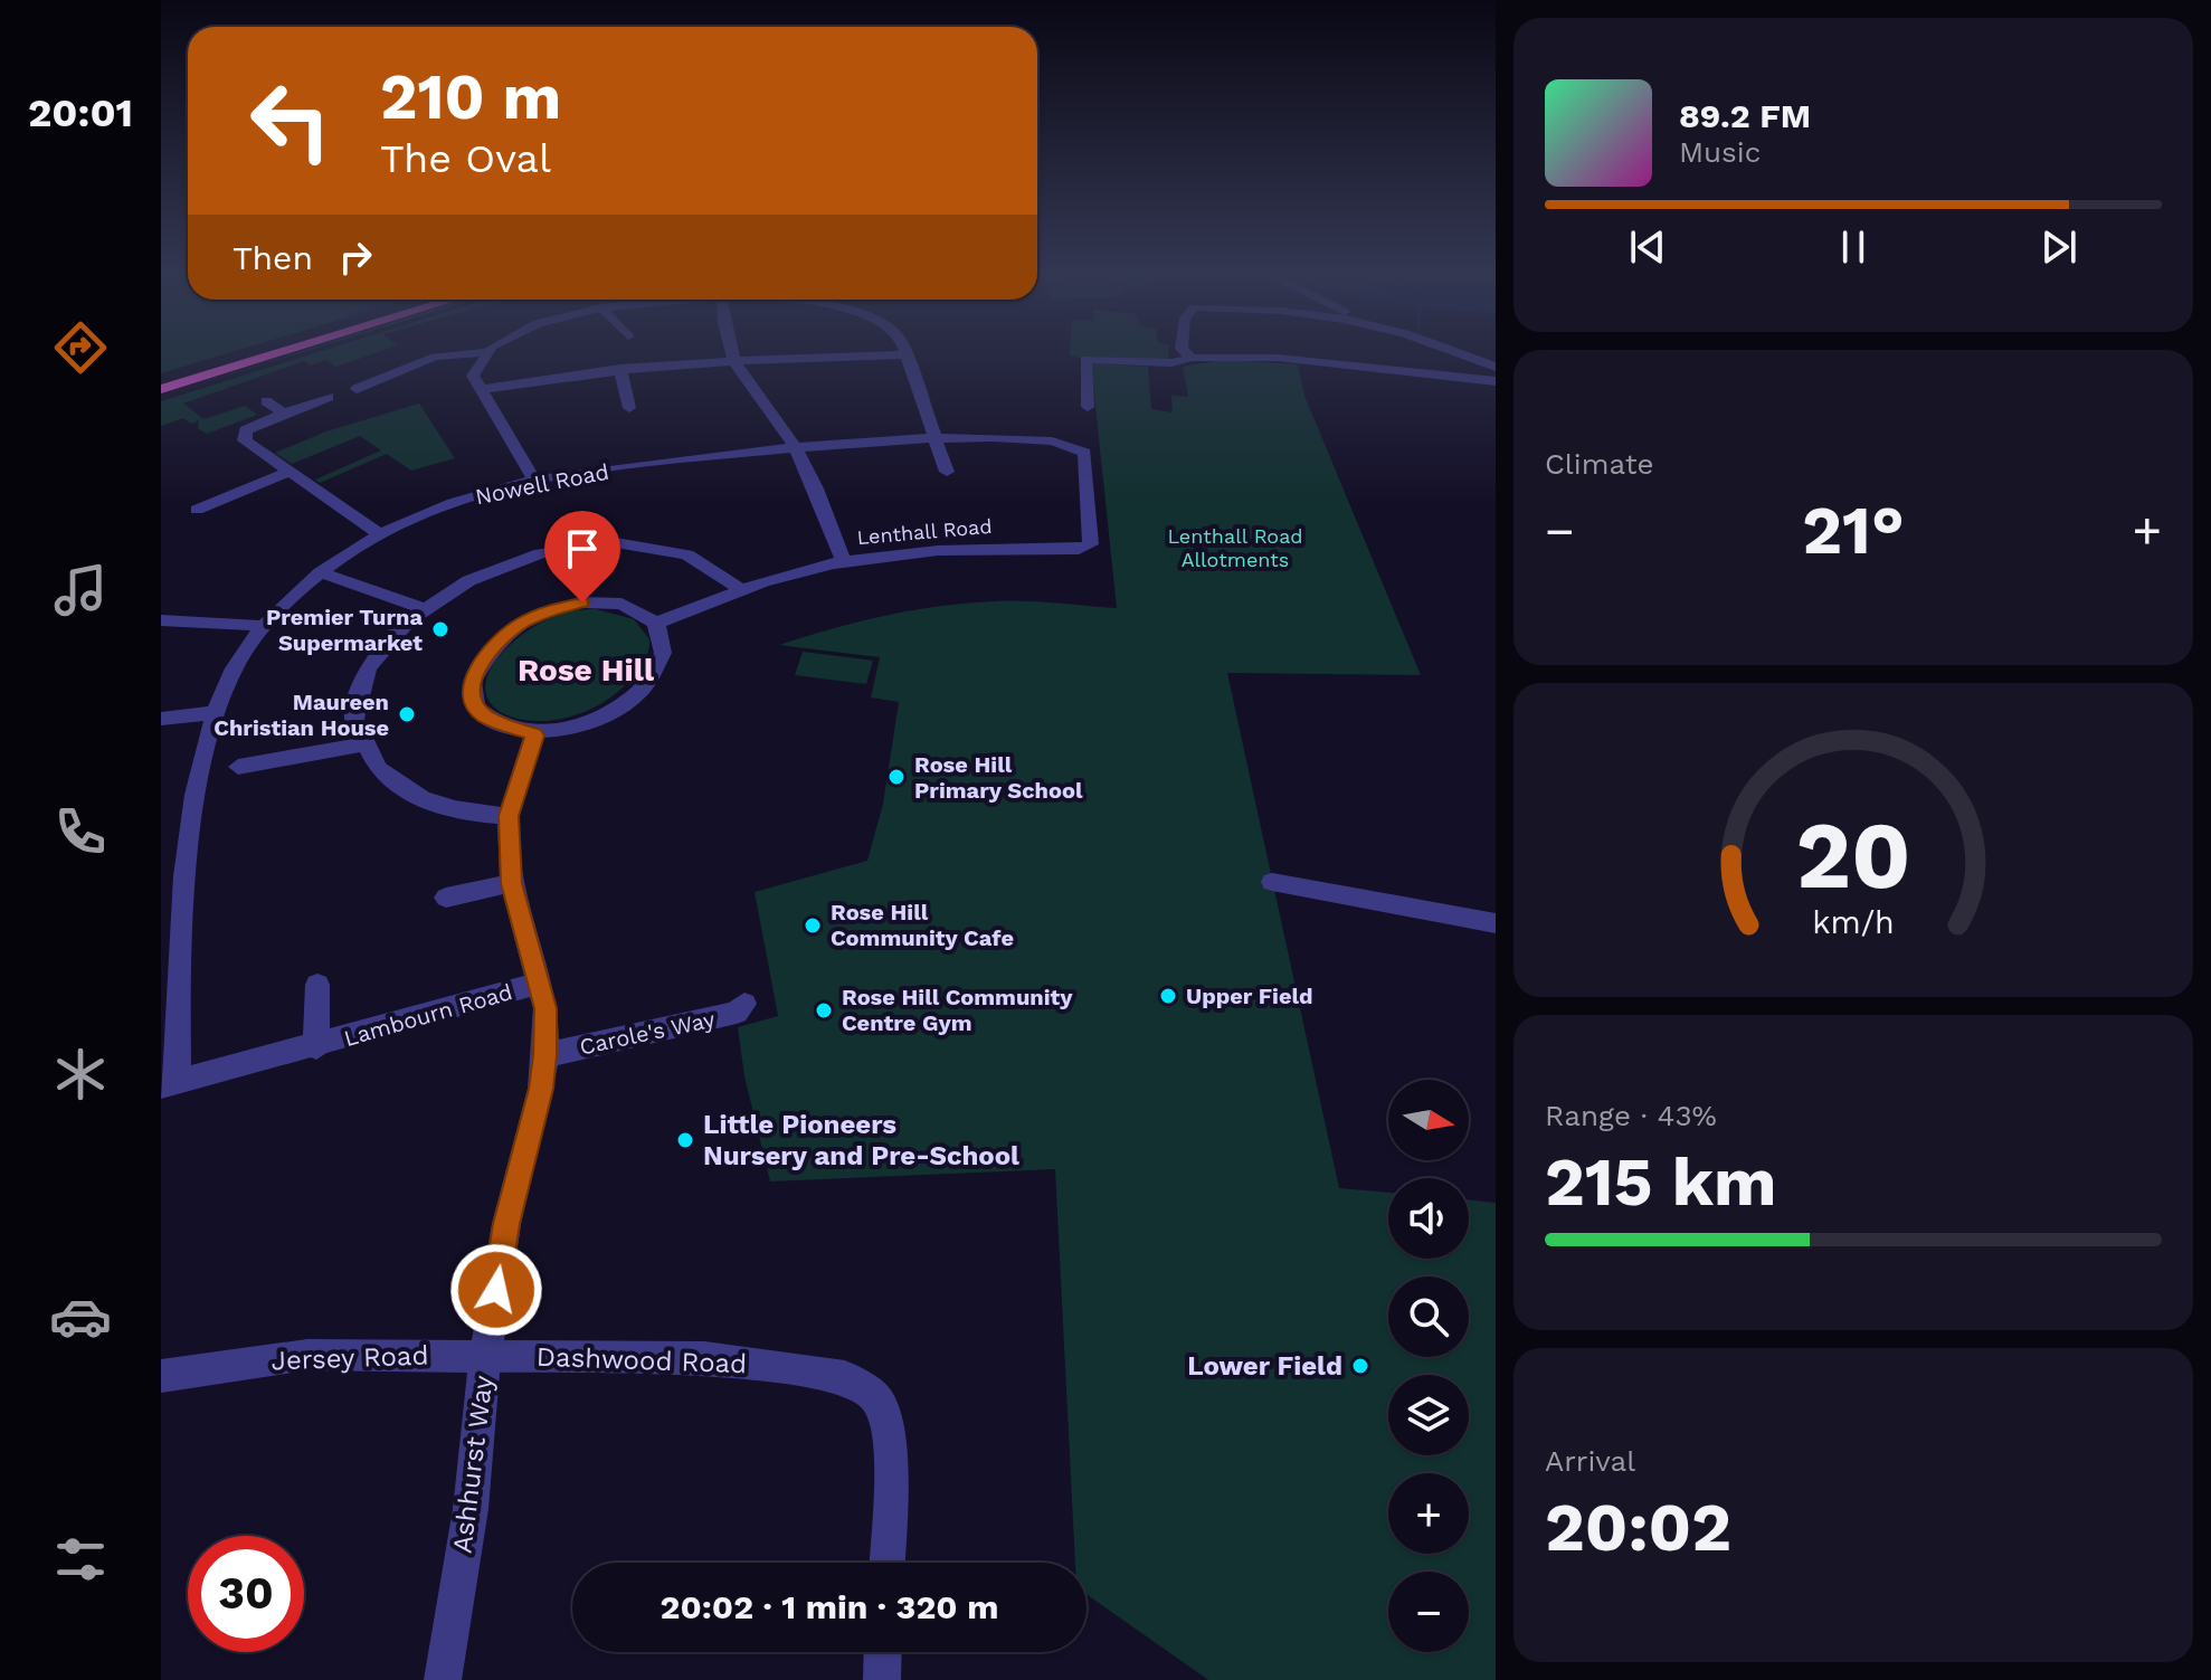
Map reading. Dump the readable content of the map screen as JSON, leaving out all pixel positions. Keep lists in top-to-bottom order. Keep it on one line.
{"streets":{"street":["Nowell Road","Lenthall Road","Lambourn Road","Carole's Way","Jersey Road","Dashwood Road","Ashhurst Way"]},"crossings":[["Nowell Road","Lenthall Road"],["Nowell Road","Lambourn Road"],["Lenthall Road","Ashhurst Way"],["Lambourn Road","Ashhurst Way"],["Carole's Way","Ashhurst Way"],["Jersey Road","Dashwood Road"],["Jersey Road","Ashhurst Way"],["Dashwood Road","Ashhurst Way"]],"districts":["Rose Hill"],"parks":["Lenthall Road Allotments"],"places":["Premier Turna Supermarket","Maureen Christian House","Rose Hill Primary School","Rose Hill Community Cafe","Upper Field","Rose Hill Community Centre Gym","Little Pioneers Nursery and Pre-School","Lower Field"],"north":"right","page":{"tabs":"20:01","turn":["210 m","The Oval"],"song":["89.2 FM","Music"],"then":"Then","tile":["Climate",["Range · 43%","215 km"],["Arrival","20:02"]],"heat":["−","21°","+"],"map_buttons":["+","−"],"limit":"30","trip":"20:02 · 1 min · 320 m","gauge":["20","km/h"]}}
